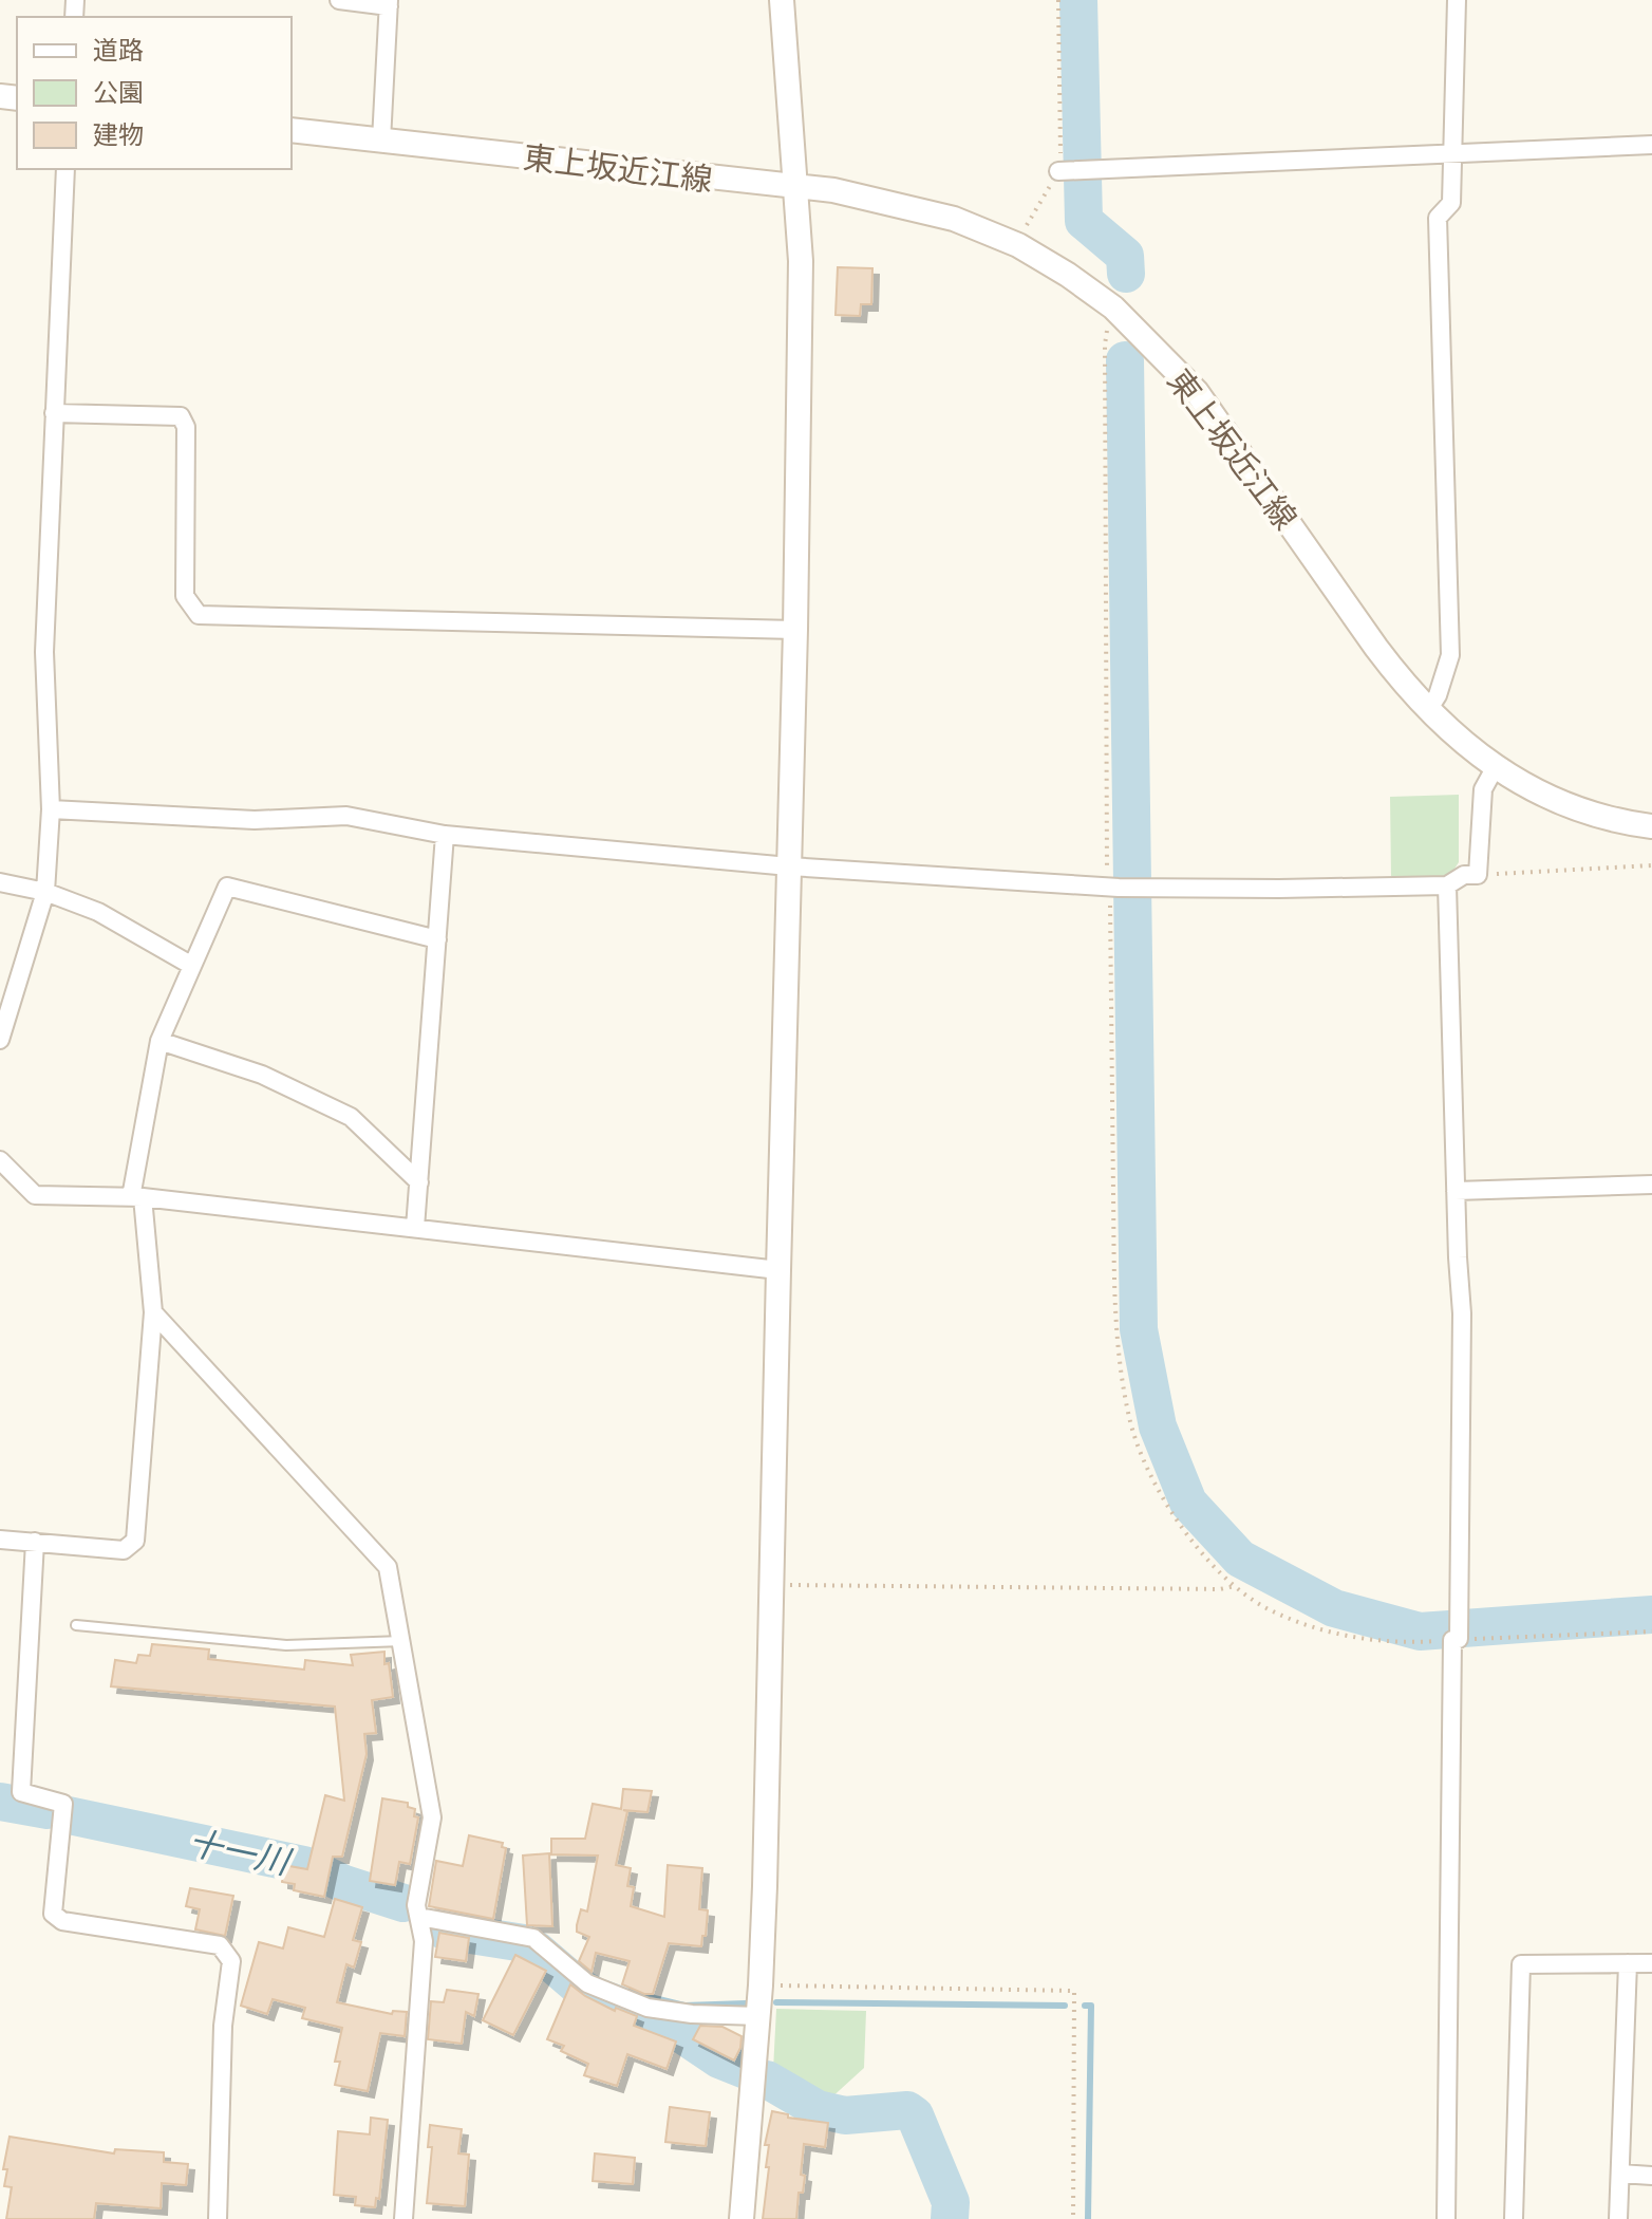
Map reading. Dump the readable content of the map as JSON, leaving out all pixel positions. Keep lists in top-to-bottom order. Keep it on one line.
{"streets":{"street":["東上坂近江線"]},"water":["十一川"],"legend":["道路","公園","建物"]}
